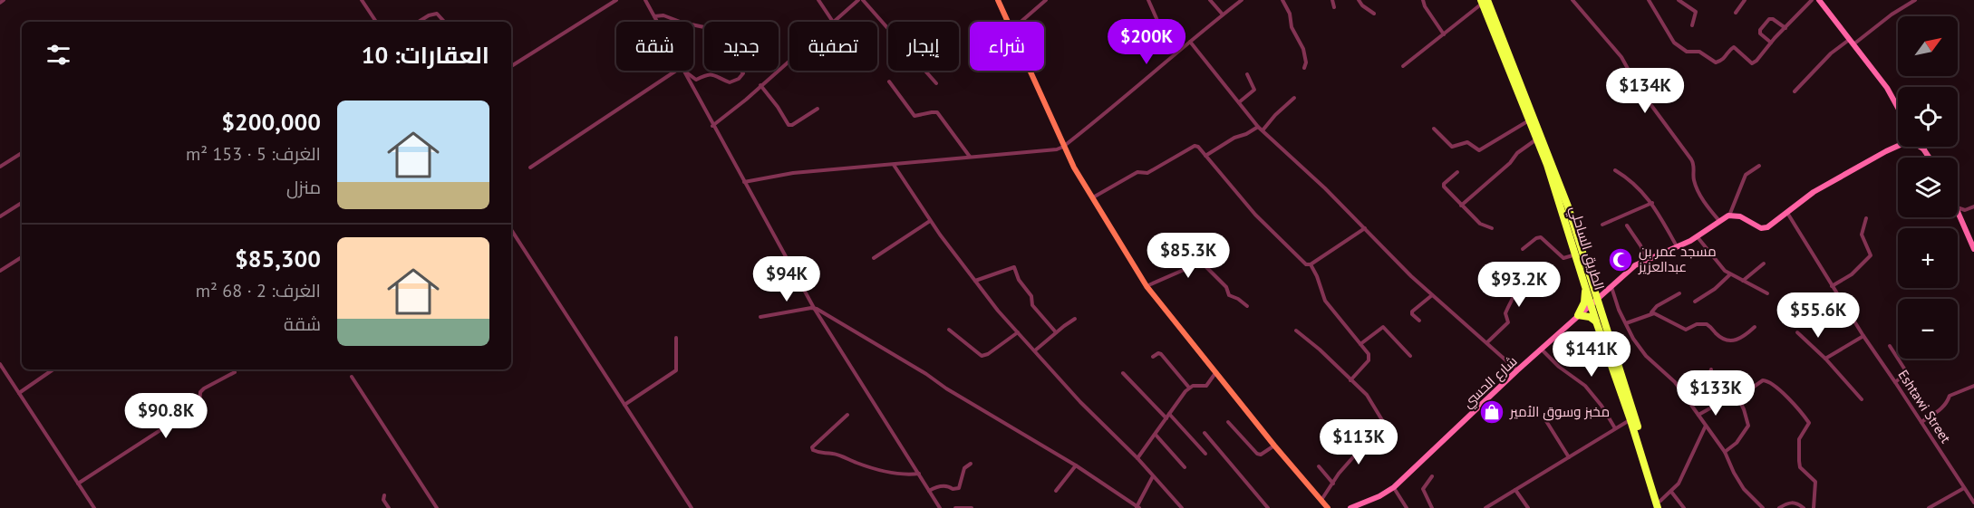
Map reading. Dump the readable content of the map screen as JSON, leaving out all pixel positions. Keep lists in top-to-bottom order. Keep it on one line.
{"streets":{"highway":["الطريق الساحلي"],"street":["شارع الحسي","Eshtawi Street"]},"crossings":[["الطريق الساحلي","شارع الحسي"]],"places":{"mosque":["مسجد عمر بن عبدالعزيز"],"shop":["مخبز وسوق الأمير"]},"north":"top right","page":{"map_buttons":["+","−"],"price":["$200K","$134K","$85.3K","$94K","$93.2K","$55.6K","$141K","$133K","$90.8K","$113K"],"chip":["شراء","إيجار","تصفية","جديد","شقة"],"heading":"العقارات: 10","list":[{"name":"$200,000","note":"الغرف: 5 · 153 m² · منزل"},{"name":"$85,300","note":"الغرف: 2 · 68 m² · شقة"}]}}
